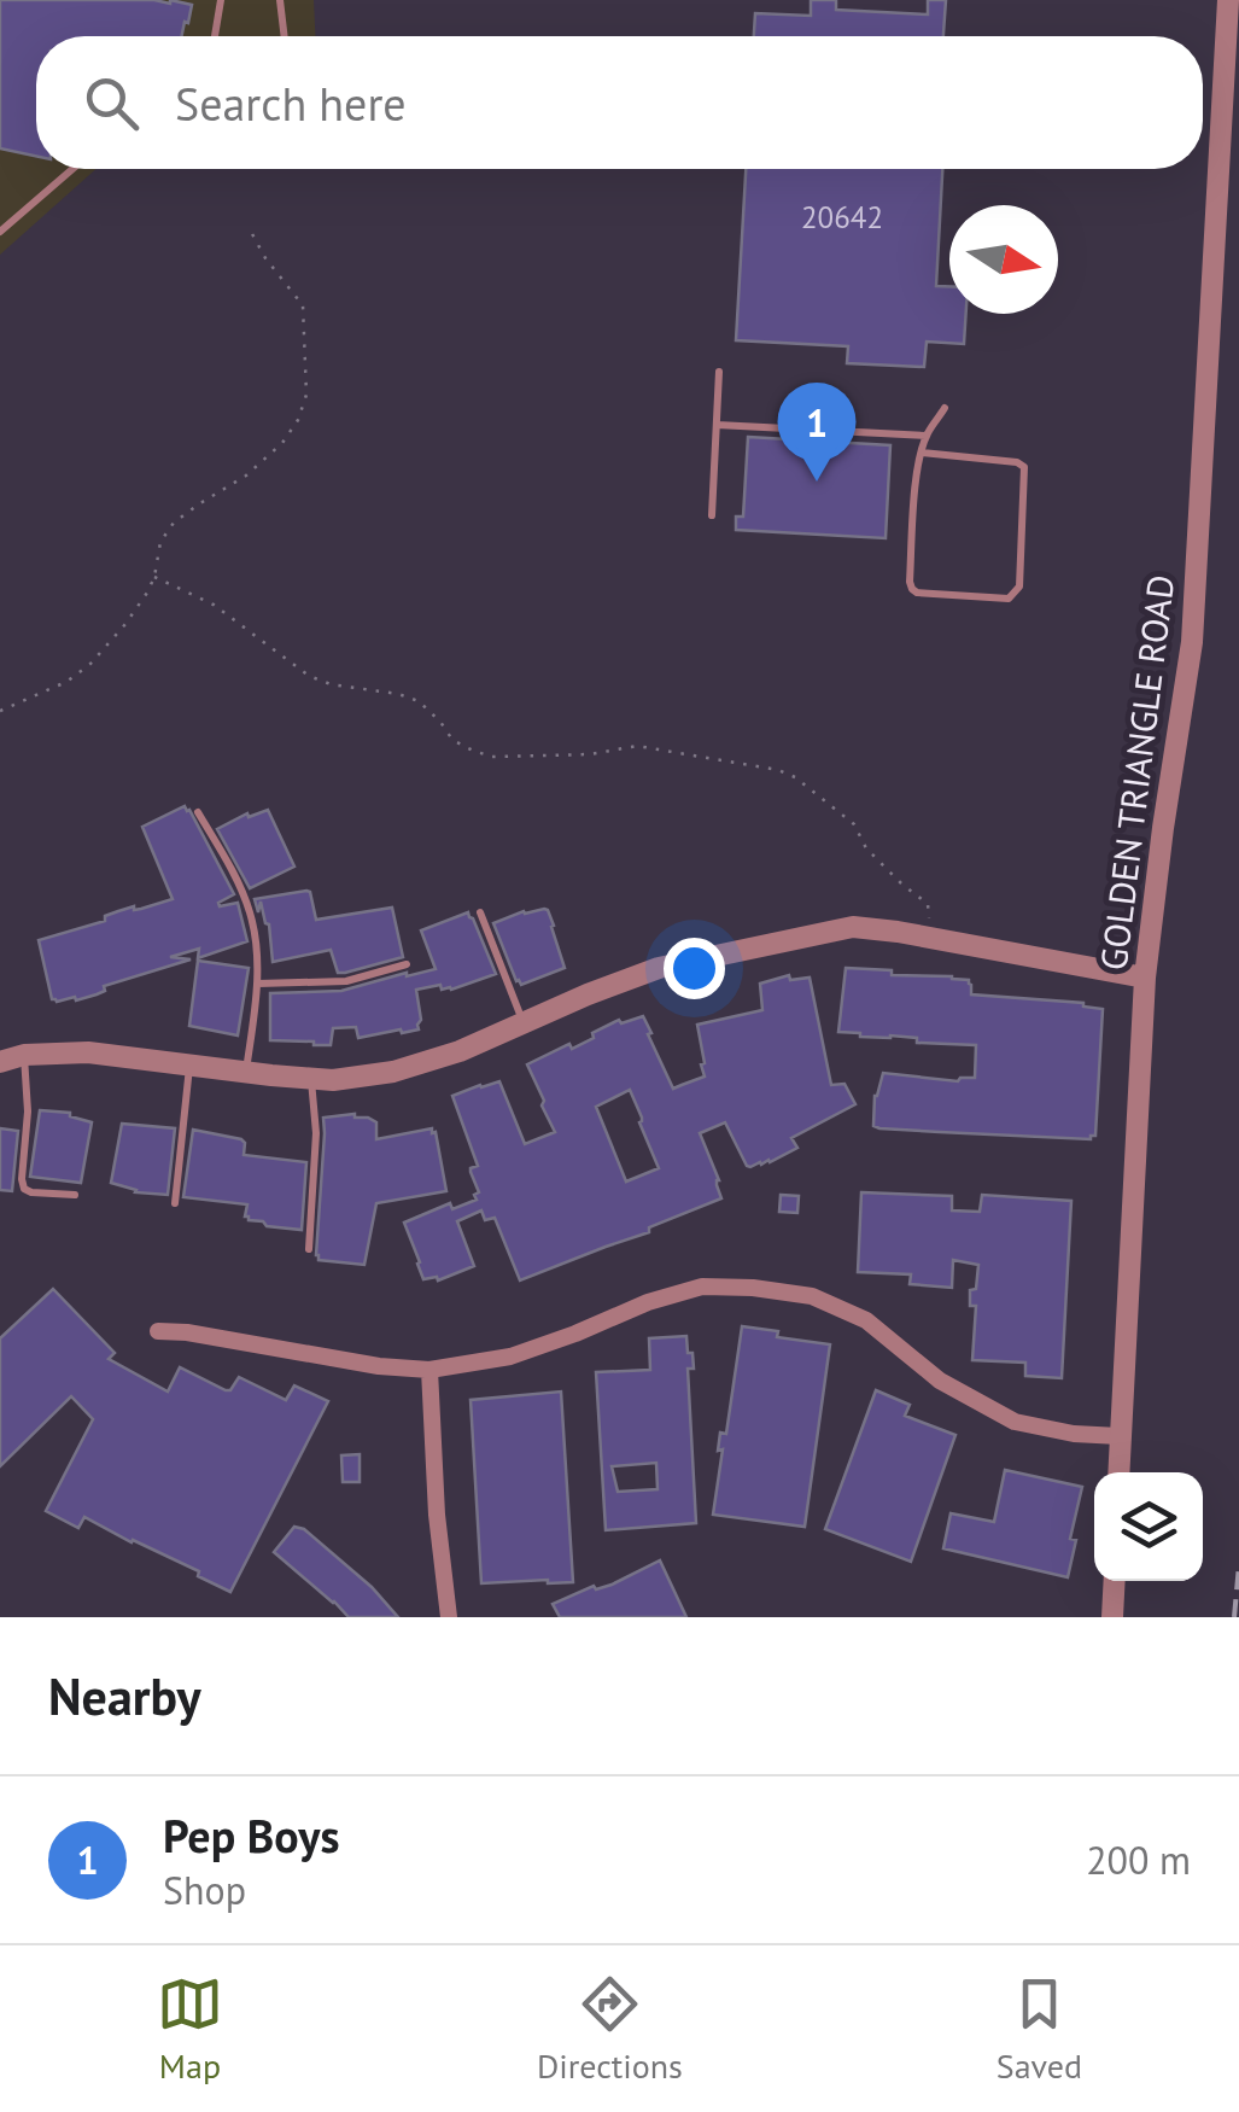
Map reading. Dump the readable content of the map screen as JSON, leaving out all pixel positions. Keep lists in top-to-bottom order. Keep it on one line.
{"streets":{"street":["GOLDEN TRIANGLE ROAD"]},"house_numbers":["20642"],"north":"right","page":{"search":"Search here","pins":"1","heading":"Nearby","list":[{"mark":"1","name":"Pep Boys","note":"Shop","value":"200 m"}],"nav":["Map","Directions","Saved"]}}
